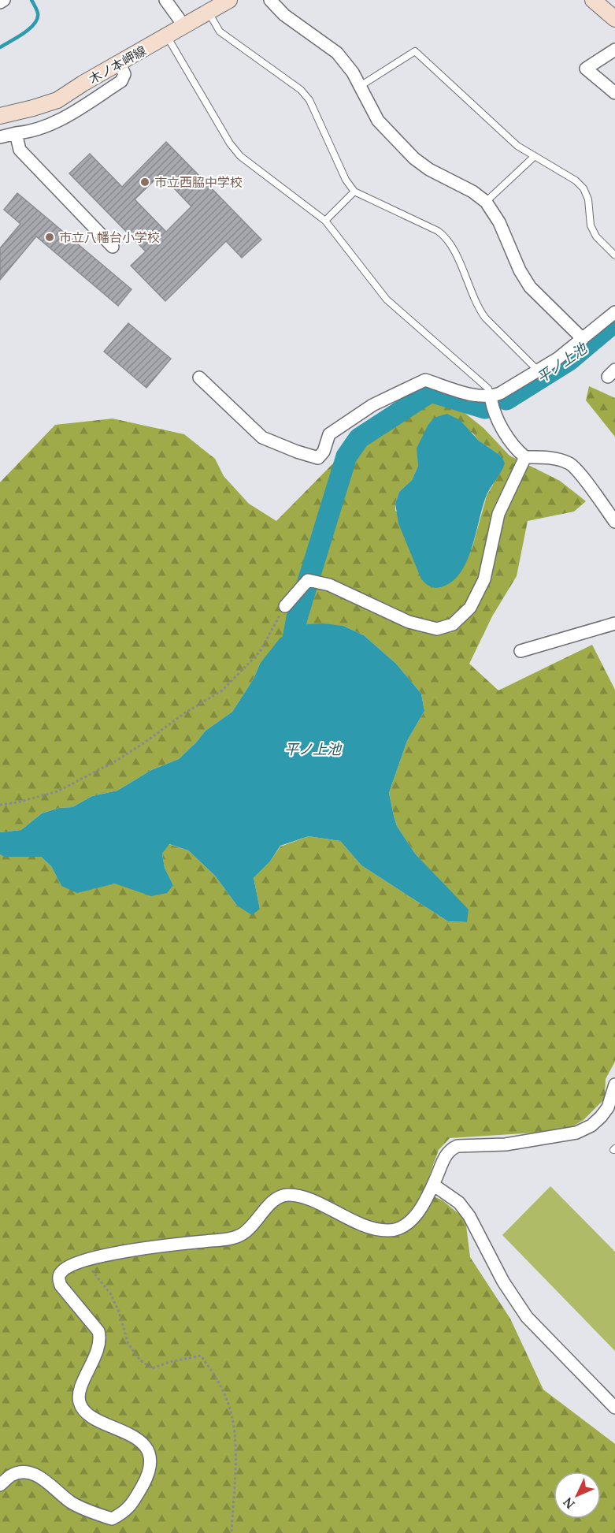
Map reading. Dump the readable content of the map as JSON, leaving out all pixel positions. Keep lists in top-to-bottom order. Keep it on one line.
{"streets":{"main road":["木ノ本岬線"]},"water":["平ノ上池"],"places":["市立西脇中学校","市立八幡台小学校"],"north":"bottom left"}
